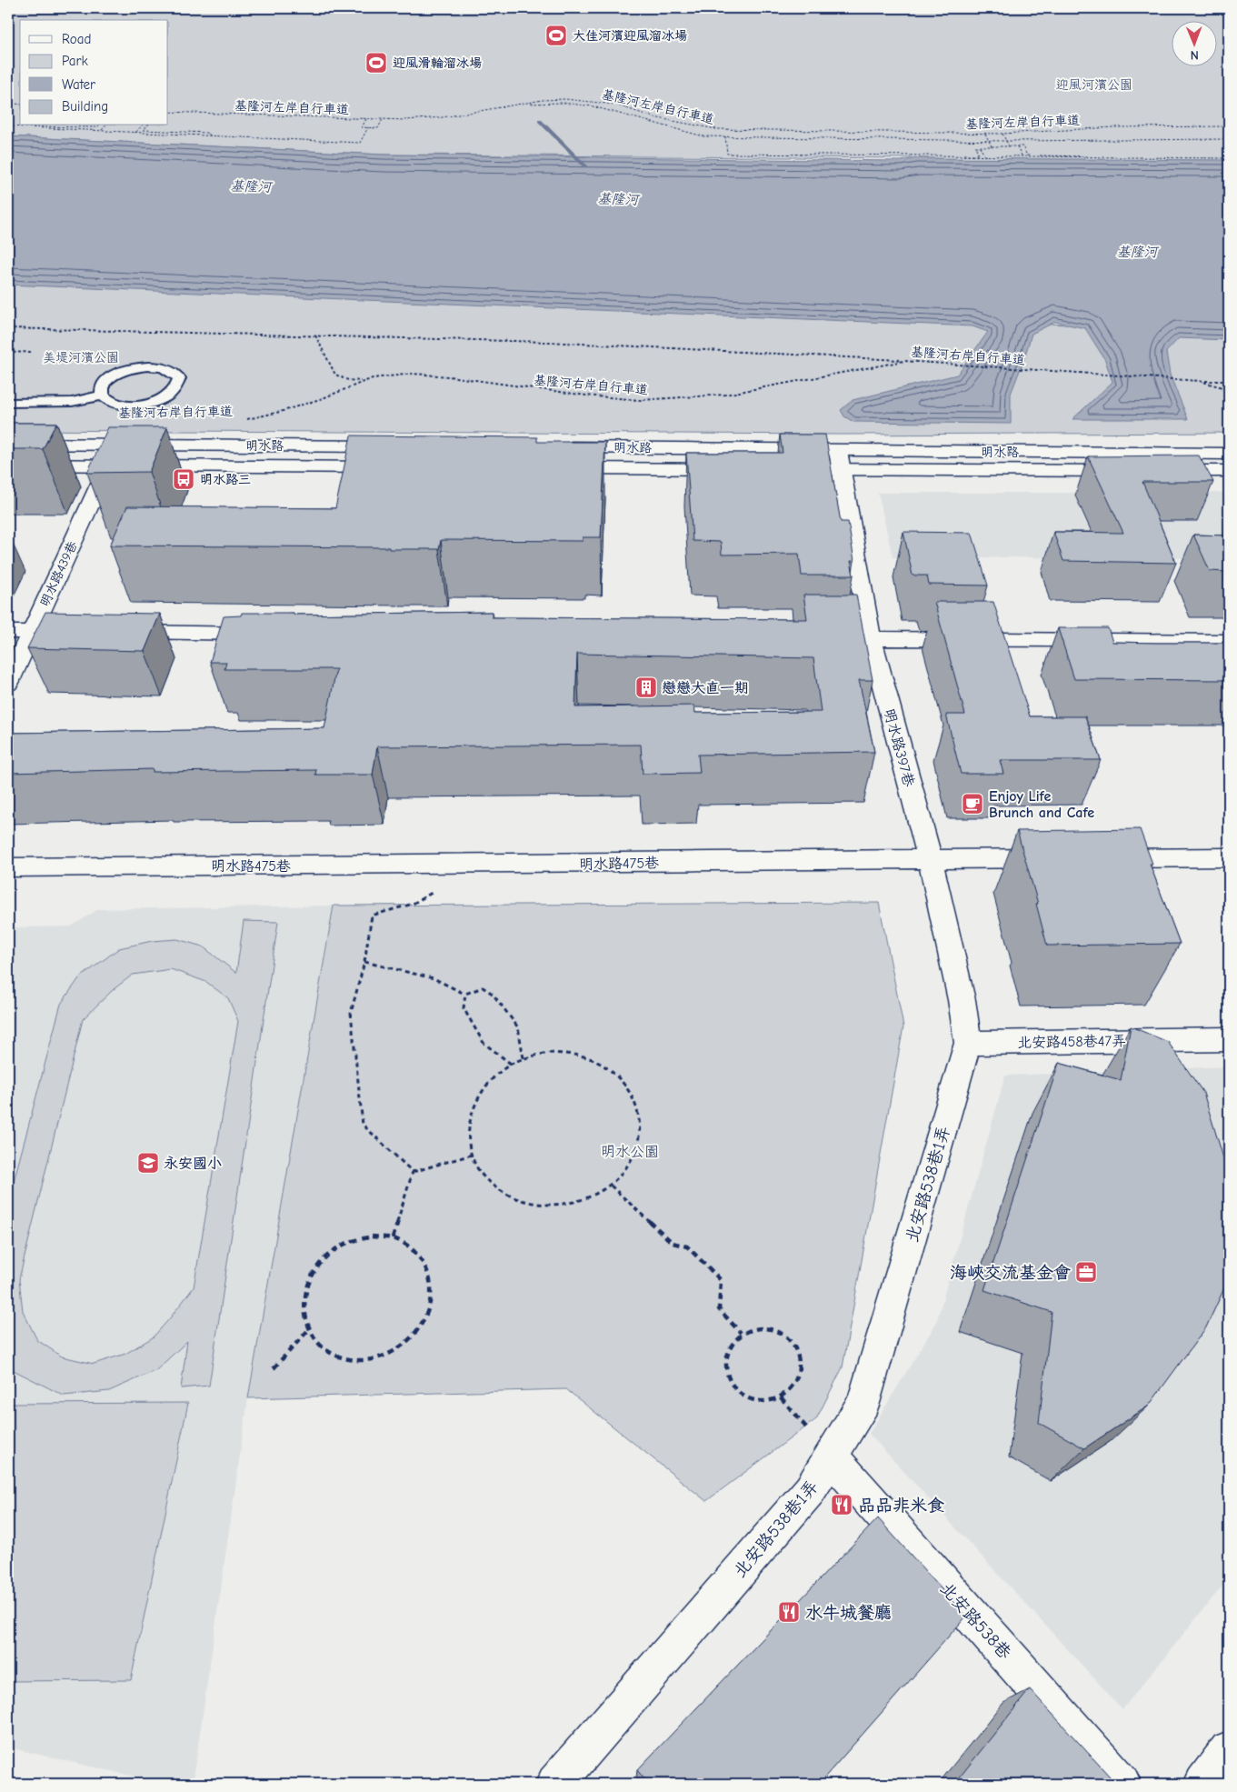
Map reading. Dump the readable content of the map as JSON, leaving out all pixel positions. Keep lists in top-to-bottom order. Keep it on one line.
{"streets":{"street":["明水路","明水路439巷","明水路397巷","明水路475巷","北安路458巷47弄","北安路538巷1弄","北安路538巷"],"path":["基隆河左岸自行車道","基隆河右岸自行車道"]},"crossings":[["明水路","明水路439巷"],["明水路","明水路397巷"],["明水路397巷","明水路475巷"],["明水路397巷","北安路458巷47弄"],["明水路397巷","北安路538巷1弄"],["北安路458巷47弄","北安路538巷1弄"],["北安路538巷1弄","北安路538巷"]],"water":["基隆河"],"parks":["迎風河濱公園","美堤河濱公園","明水公園"],"places":{"sports":["大佳河濱迎風溜冰場","迎風滑輪溜冰場"],"bus stop":["明水路三"],"building":["戀戀大直一期"],"cafe":["Enjoy Life Brunch and Cafe"],"school or university":["永安國小"],"office":["海峽交流基金會"],"restaurant":["品品非米食","水牛城餐廳"]},"legend":["Road","Park","Water","Building"],"north":"bottom"}
